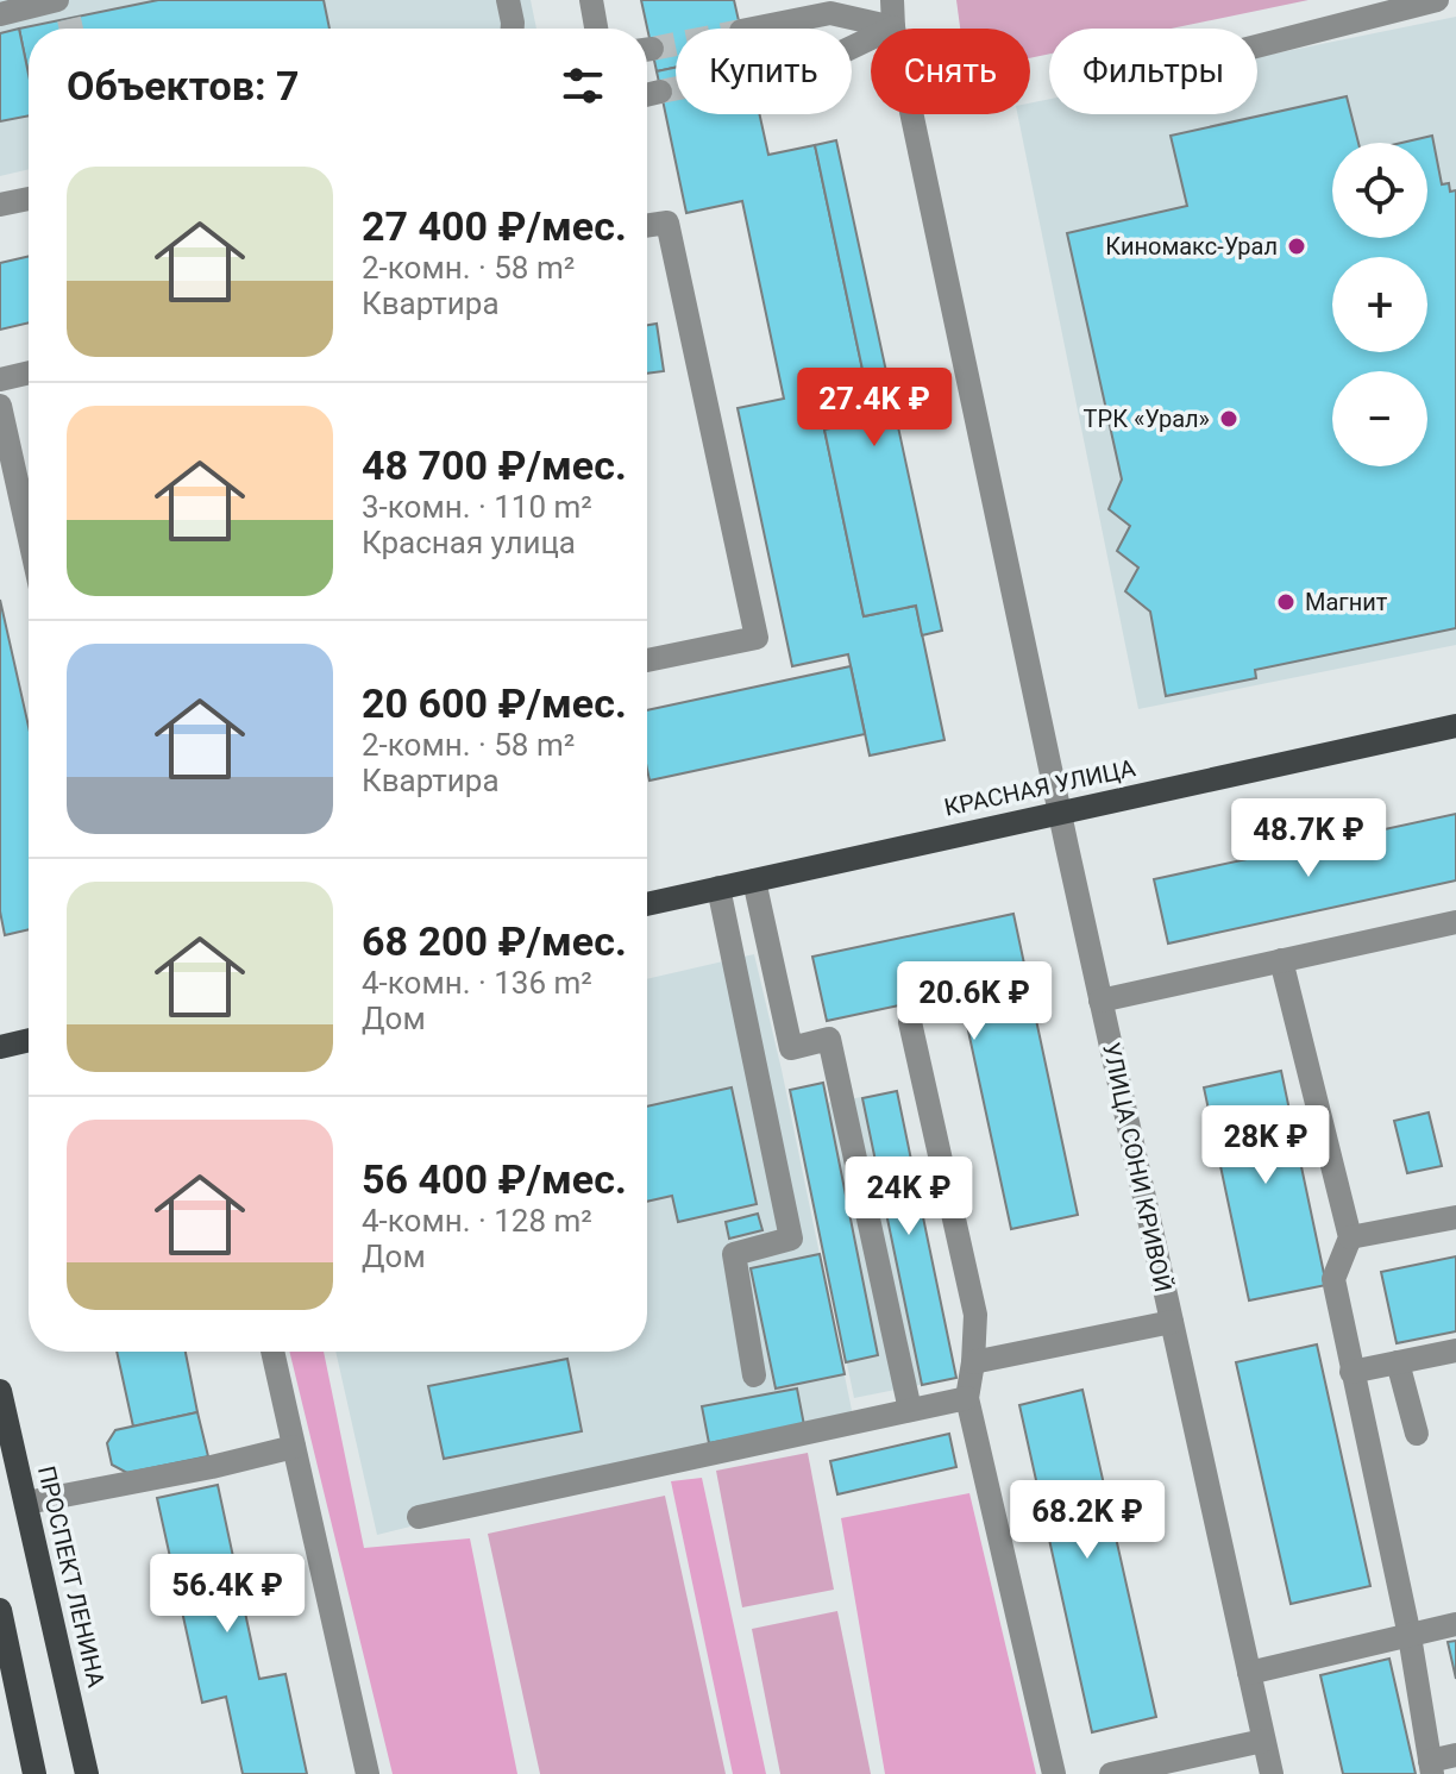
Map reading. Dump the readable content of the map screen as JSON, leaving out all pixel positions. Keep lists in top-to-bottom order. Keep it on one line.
{"streets":{"main road":["КРАСНАЯ УЛИЦА","ПРОСПЕКТ ЛЕНИНА"],"street":["УЛИЦА СОНИ КРИВОЙ"]},"crossings":[["КРАСНАЯ УЛИЦА","УЛИЦА СОНИ КРИВОЙ"]],"places":["Киномакс-Урал","ТРК «Урал»","Магнит"],"page":{"chip":["Купить","Снять","Фильтры"],"heading":"Объектов: 7","map_buttons":["+","−"],"list":[{"name":"27 400 ₽/мес.","note":"2-комн. · 58 m² · Квартира"},{"name":"48 700 ₽/мес.","note":"3-комн. · 110 m² · Красная улица"},{"name":"20 600 ₽/мес.","note":"2-комн. · 58 m² · Квартира"},{"name":"68 200 ₽/мес.","note":"4-комн. · 136 m² · Дом"},{"name":"56 400 ₽/мес.","note":"4-комн. · 128 m² · Дом"}],"price":["27.4K ₽","48.7K ₽","20.6K ₽","28K ₽","24K ₽","68.2K ₽","56.4K ₽"]}}
